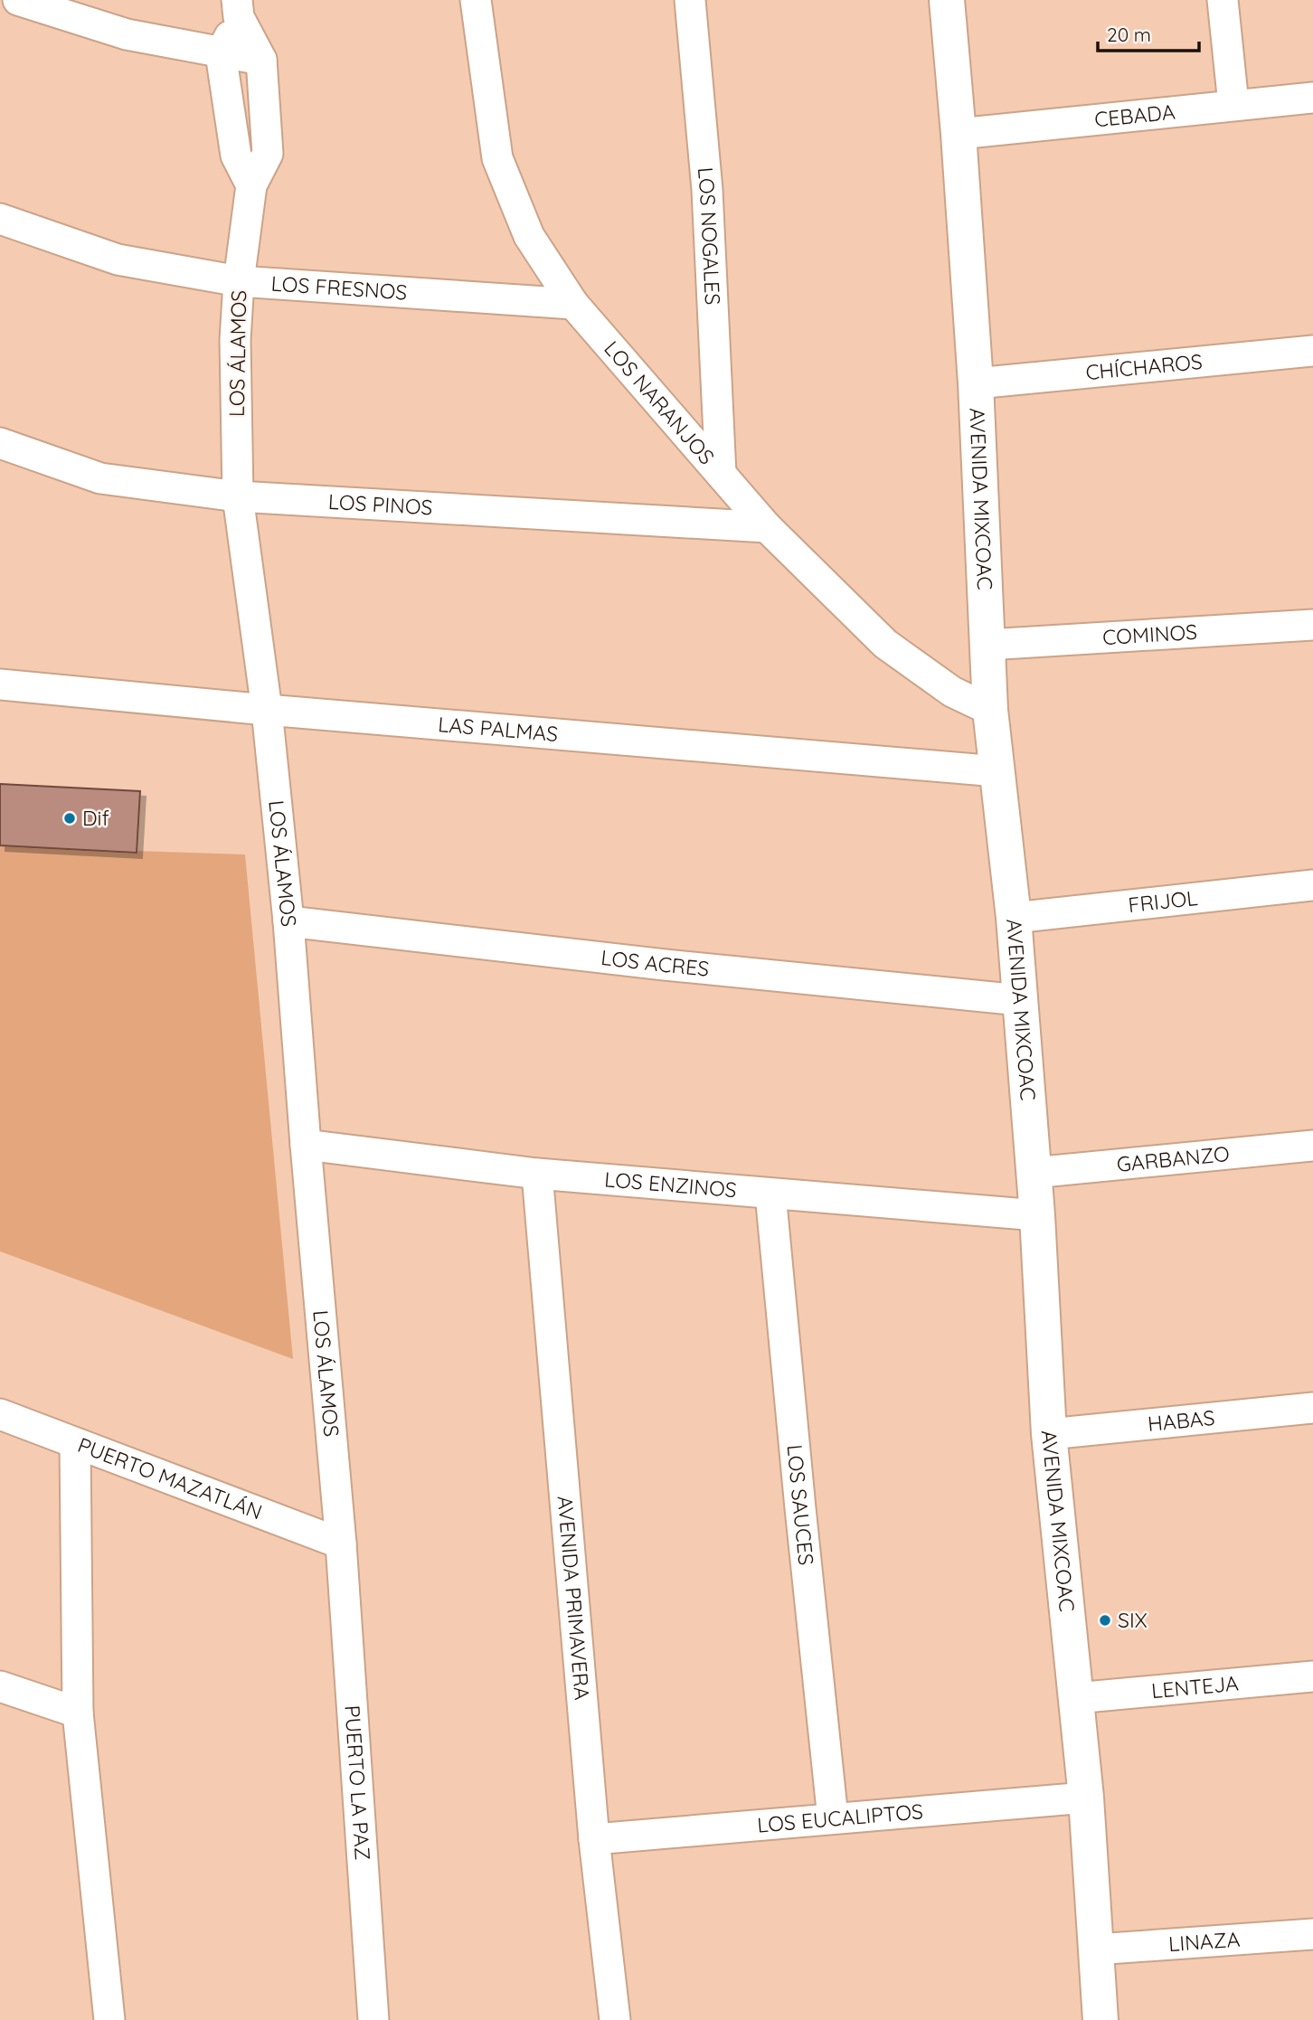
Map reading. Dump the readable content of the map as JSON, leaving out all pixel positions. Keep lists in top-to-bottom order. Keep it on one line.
{"streets":{"street":["CEBADA","LOS NOGALES","LOS FRESNOS","LOS ÁLAMOS","CHÍCHAROS","LOS NARANJOS","AVENIDA MIXCOAC","LOS PINOS","COMINOS","LAS PALMAS","FRIJOL","LOS ACRES","GARBANZO","LOS ENZINOS","HABAS","PUERTO MAZATLÁN","LOS SAUCES","AVENIDA PRIMAVERA","LENTEJA","PUERTO LA PAZ","LOS EUCALIPTOS","LINAZA"]},"crossings":[["CEBADA","AVENIDA MIXCOAC"],["LOS NOGALES","LOS NARANJOS"],["LOS FRESNOS","LOS ÁLAMOS"],["LOS FRESNOS","LOS NARANJOS"],["LOS ÁLAMOS","LOS PINOS"],["LOS ÁLAMOS","LAS PALMAS"],["LOS ÁLAMOS","LOS ACRES"],["LOS ÁLAMOS","LOS ENZINOS"],["LOS ÁLAMOS","PUERTO MAZATLÁN"],["LOS ÁLAMOS","PUERTO LA PAZ"],["CHÍCHAROS","AVENIDA MIXCOAC"],["LOS NARANJOS","AVENIDA MIXCOAC"],["LOS NARANJOS","LOS PINOS"],["AVENIDA MIXCOAC","COMINOS"],["AVENIDA MIXCOAC","LAS PALMAS"],["AVENIDA MIXCOAC","FRIJOL"],["AVENIDA MIXCOAC","LOS ACRES"],["AVENIDA MIXCOAC","GARBANZO"],["AVENIDA MIXCOAC","LOS ENZINOS"],["AVENIDA MIXCOAC","HABAS"],["AVENIDA MIXCOAC","LENTEJA"],["AVENIDA MIXCOAC","LOS EUCALIPTOS"],["AVENIDA MIXCOAC","LINAZA"],["LOS ENZINOS","LOS SAUCES"],["LOS ENZINOS","AVENIDA PRIMAVERA"],["PUERTO MAZATLÁN","PUERTO LA PAZ"],["LOS SAUCES","LOS EUCALIPTOS"],["AVENIDA PRIMAVERA","LOS EUCALIPTOS"]],"places":["Dif","SIX"],"scale_bar":"20 m"}
